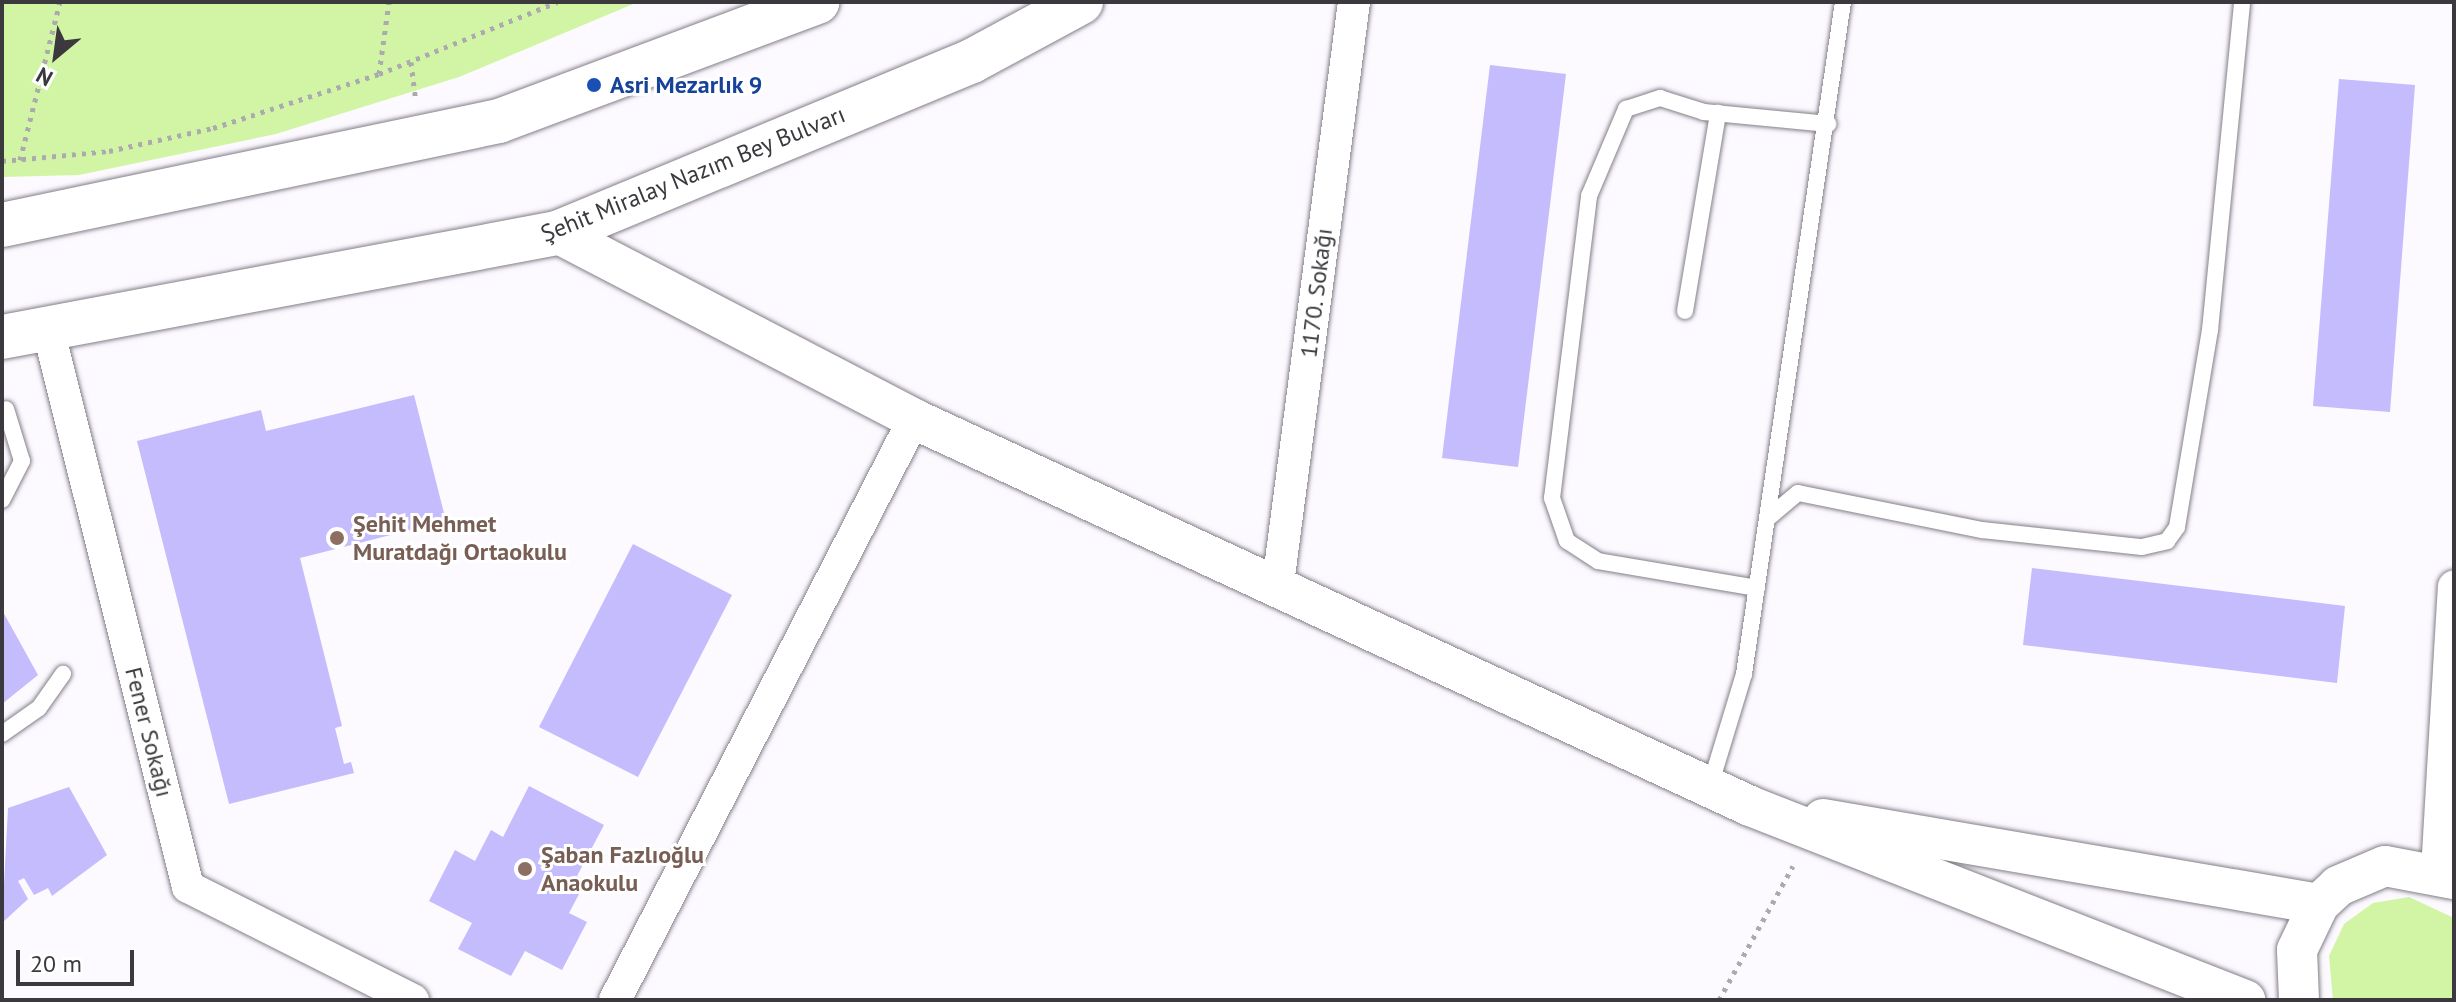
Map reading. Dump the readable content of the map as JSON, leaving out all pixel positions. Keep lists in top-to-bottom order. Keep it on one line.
{"streets":{"main road":["Şehit Miralay Nazım Bey Bulvarı"],"street":["1170. Sokağı","Fener Sokağı"]},"crossings":[["Şehit Miralay Nazım Bey Bulvarı","Fener Sokağı"]],"places":["Asri Mezarlık 9","Şehit Mehmet Muratdağı Ortaokulu","Şaban Fazlıoğlu Anaokulu"],"scale_bar":"20 m","north":"bottom left"}
